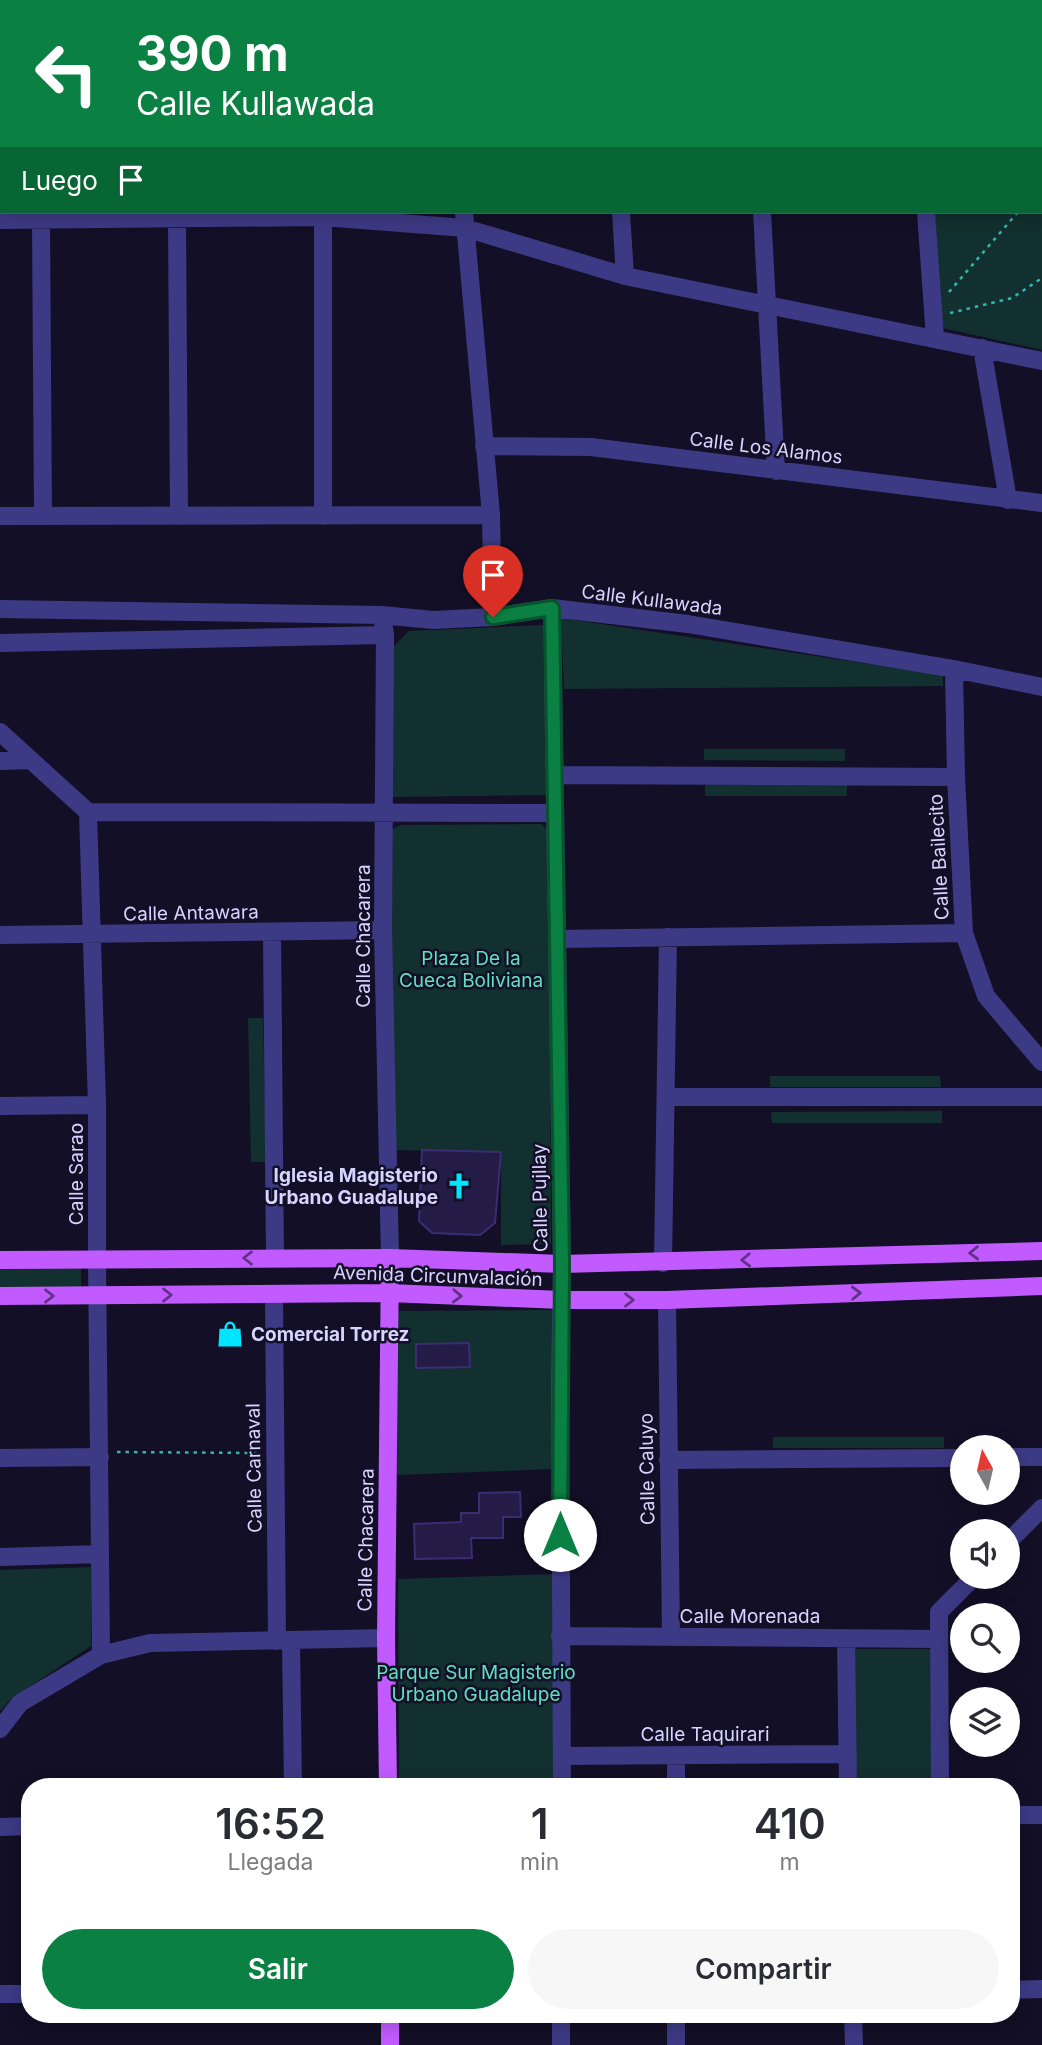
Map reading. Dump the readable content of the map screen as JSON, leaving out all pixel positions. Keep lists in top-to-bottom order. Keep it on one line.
{"streets":{"main road":["Calle Chacarera","Avenida Circunvalación"],"street":["Calle Los Alamos","Calle Kullawada","Calle Bailecito","Calle Antawara","Calle Sarao","Calle Pujllay","Calle Carnaval","Calle Caluyo","Calle Morenada","Calle Taquirari"]},"crossings":[["Calle Kullawada","Calle Bailecito"],["Calle Kullawada","Calle Chacarera"],["Calle Kullawada","Calle Pujllay"],["Calle Antawara","Calle Chacarera"],["Calle Antawara","Calle Sarao"],["Calle Chacarera","Avenida Circunvalación"],["Calle Sarao","Avenida Circunvalación"],["Calle Pujllay","Avenida Circunvalación"],["Calle Pujllay","Calle Morenada"],["Calle Pujllay","Calle Taquirari"],["Avenida Circunvalación","Calle Carnaval"],["Avenida Circunvalación","Calle Caluyo"],["Calle Caluyo","Calle Morenada"]],"parks":["Plaza De la Cueca Boliviana","Parque Sur Magisterio Urbano Guadalupe"],"places":{"church":["Iglesia Magisterio Urbano Guadalupe"],"shop":["Comercial Torrez"]},"north":"top","page":{"turn":["390 m","Calle Kullawada"],"then":"Luego","eta":["16:52","Llegada","1","min","410","m"],"buttons":["Salir","Compartir"]}}
